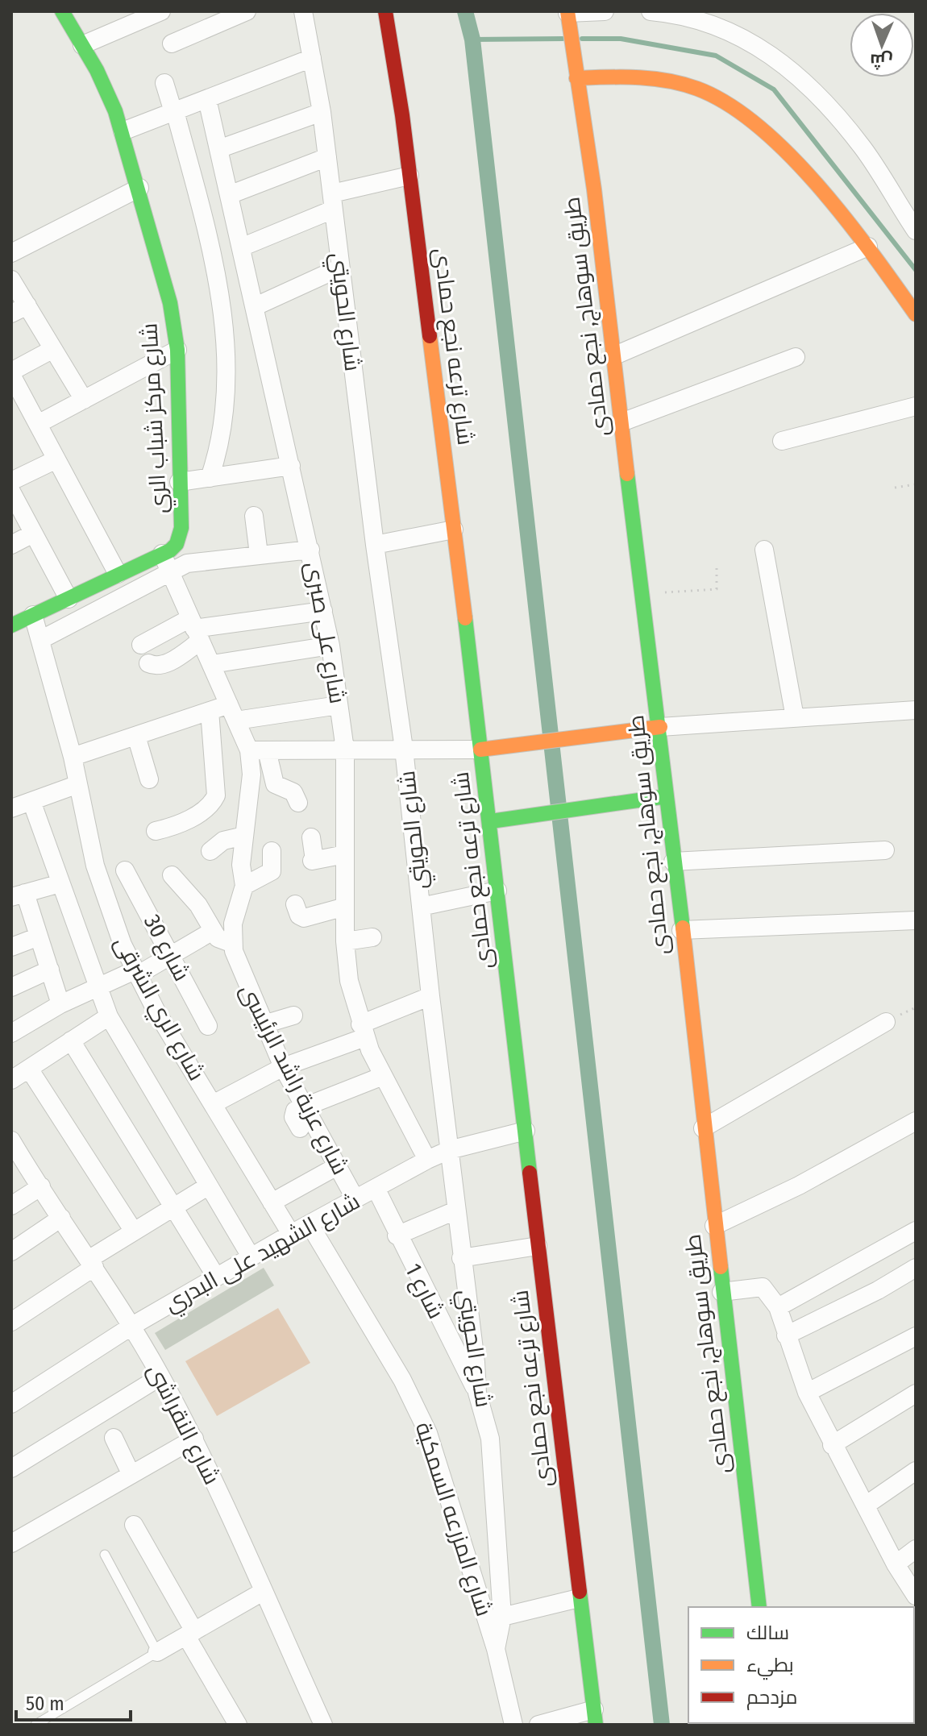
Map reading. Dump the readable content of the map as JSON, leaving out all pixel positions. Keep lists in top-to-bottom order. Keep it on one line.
{"streets":{"street":["شارع الحويتي","طريق سوهاج, نجع حمادى","شارع ترعه نجع حمادى","شارع مركز شباب الري","شارع على صبرى","شارع 30","شارع الري الشرقى","شارع عزبة راشد الرئيسى","شارع الشهيد على البدري","شارع 1","شارع النقراشى","شارع المزرعه السمكية"]},"crossings":[["شارع الحويتي","شارع الشهيد على البدري"],["شارع الحويتي","شارع 1"],["شارع الحويتي","شارع المزرعه السمكية"],["شارع ترعه نجع حمادى","شارع الشهيد على البدري"],["شارع مركز شباب الري","شارع الري الشرقى"],["شارع مركز شباب الري","شارع عزبة راشد الرئيسى"],["شارع على صبرى","شارع الشهيد على البدري"],["شارع الري الشرقى","شارع الشهيد على البدري"],["شارع عزبة راشد الرئيسى","شارع الشهيد على البدري"],["شارع الشهيد على البدري","شارع 1"],["شارع الشهيد على البدري","شارع النقراشى"],["شارع الشهيد على البدري","شارع المزرعه السمكية"]],"legend":["سالك","بطيء","مزدحم"],"scale_bar":"50 m","north":"bottom"}
